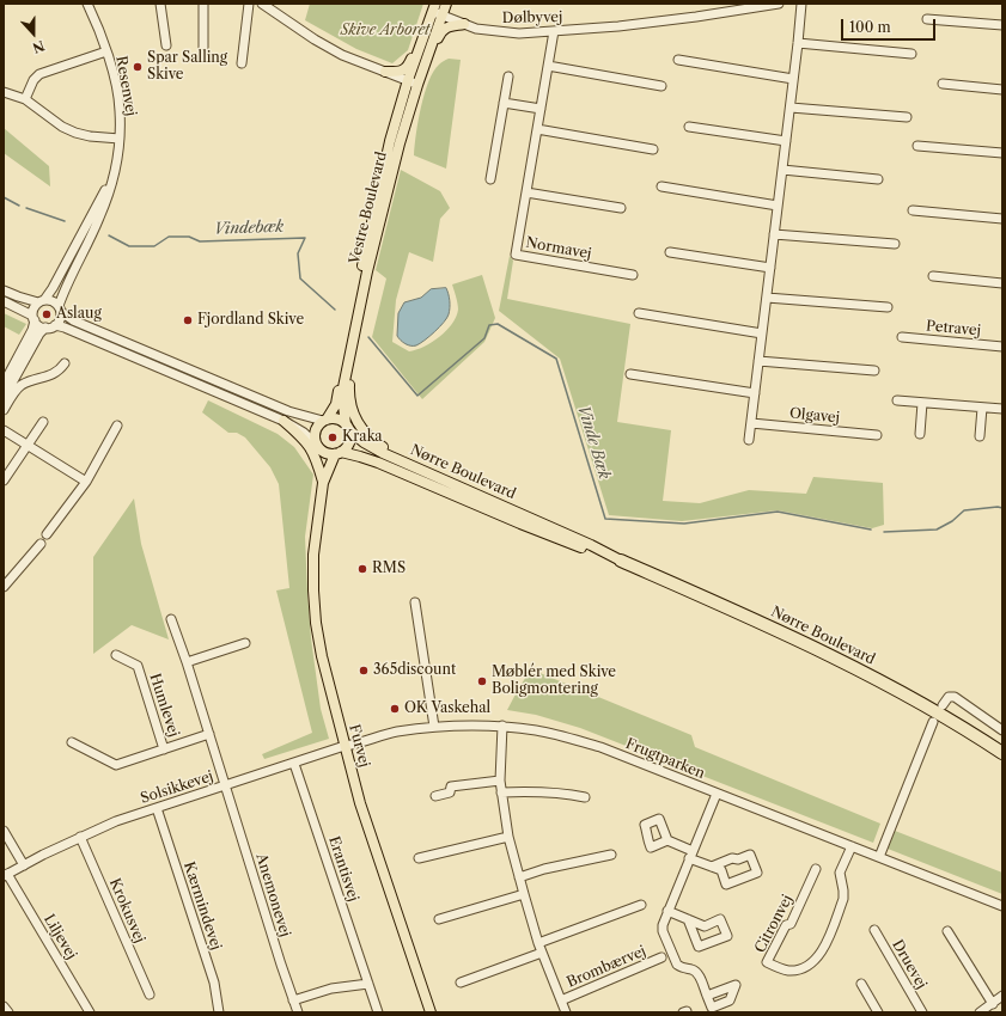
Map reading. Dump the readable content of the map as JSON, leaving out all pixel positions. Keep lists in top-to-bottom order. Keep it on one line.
{"streets":{"highway":["Nørre Boulevard"],"main road":["Vestre Boulevard","Furvej"],"street":["Dølbyvej","Resenvej","Normavej","Petravej","Olgavej","Humlevej","Frugtparken","Solsikkevej","Erantisvej","Anemonevej","Kærmindevej","Krokusvej","Citronvej","Liljevej","Druevej","Brombærvej"]},"crossings":[["Dølbyvej","Vestre Boulevard"],["Dølbyvej","Normavej"],["Vestre Boulevard","Nørre Boulevard"],["Vestre Boulevard","Furvej"],["Nørre Boulevard","Furvej"],["Furvej","Frugtparken"],["Furvej","Solsikkevej"],["Frugtparken","Solsikkevej"],["Frugtparken","Citronvej"],["Frugtparken","Brombærvej"],["Solsikkevej","Erantisvej"],["Solsikkevej","Anemonevej"],["Solsikkevej","Kærmindevej"],["Solsikkevej","Krokusvej"],["Solsikkevej","Liljevej"]],"water":["Vindebæk","Vinde Bæk"],"parks":["Skive Arboret"],"places":["Spar Salling Skive","Aslaug","Fjordland Skive","Kraka","RMS","365discount","Møblér med Skive Boligmontering","OK Vaskehal"],"scale_bar":"100 m","north":"bottom"}
